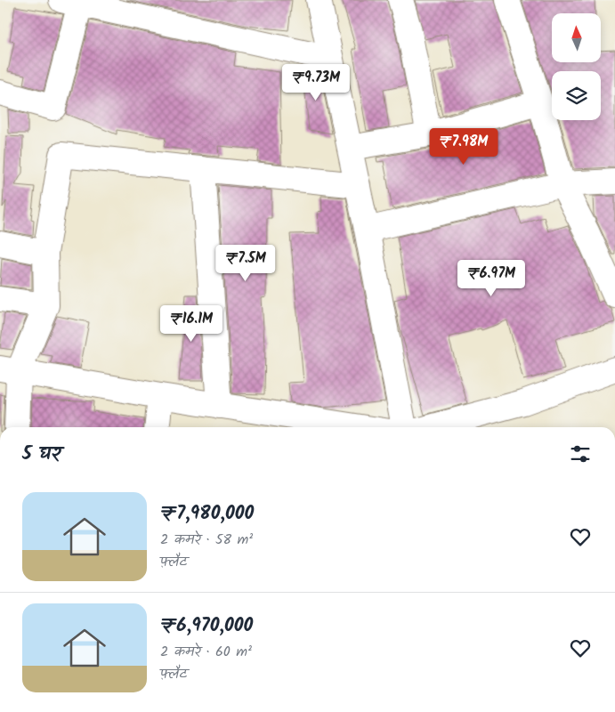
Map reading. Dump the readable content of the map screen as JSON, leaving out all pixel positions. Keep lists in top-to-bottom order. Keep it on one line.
{"north":"top","page":{"price":["₹9.73M","₹7.98M","₹7.5M","₹6.97M","₹16.1M"],"heading":"5 घर","list":[{"name":"₹7,980,000","note":"2 कमरे · 58 m² · फ़्लैट"},{"name":"₹6,970,000","note":"2 कमरे · 60 m² · फ़्लैट"}]}}
